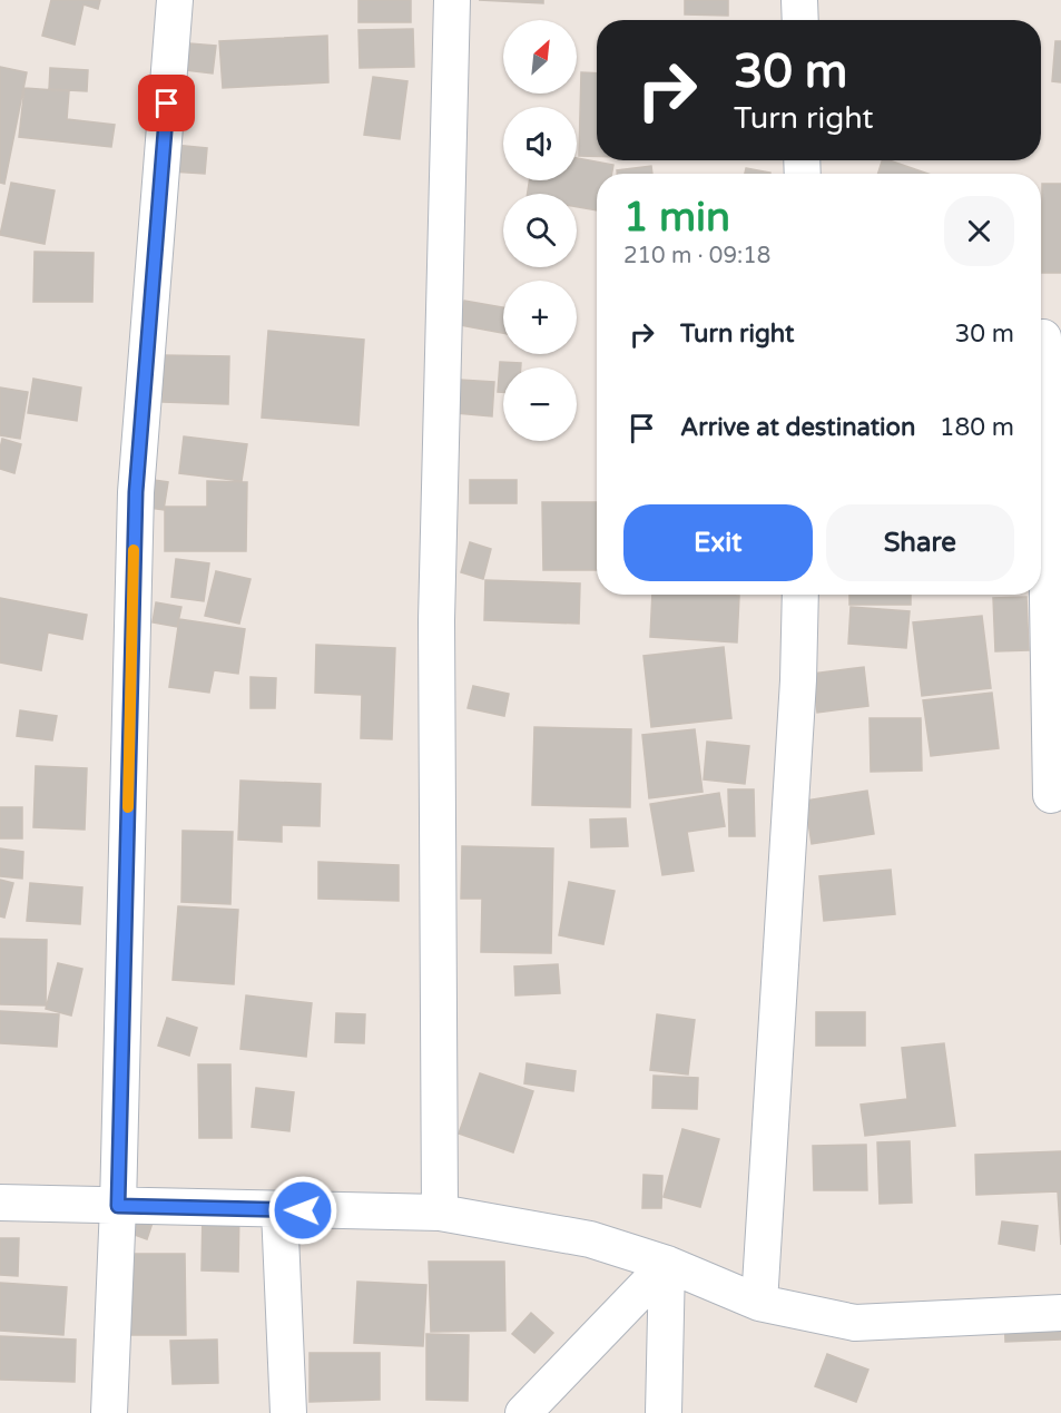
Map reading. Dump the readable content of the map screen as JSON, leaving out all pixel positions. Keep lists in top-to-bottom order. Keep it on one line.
{"north":"top right","page":{"map_buttons":["+","−"],"turn":["30 m","Turn right"],"heading":["1 min","210 m · 09:18"],"list":[{"name":"Turn right","value":"30 m"},{"name":"Arrive at destination","value":"180 m"}],"buttons":["Exit","Share"]}}
